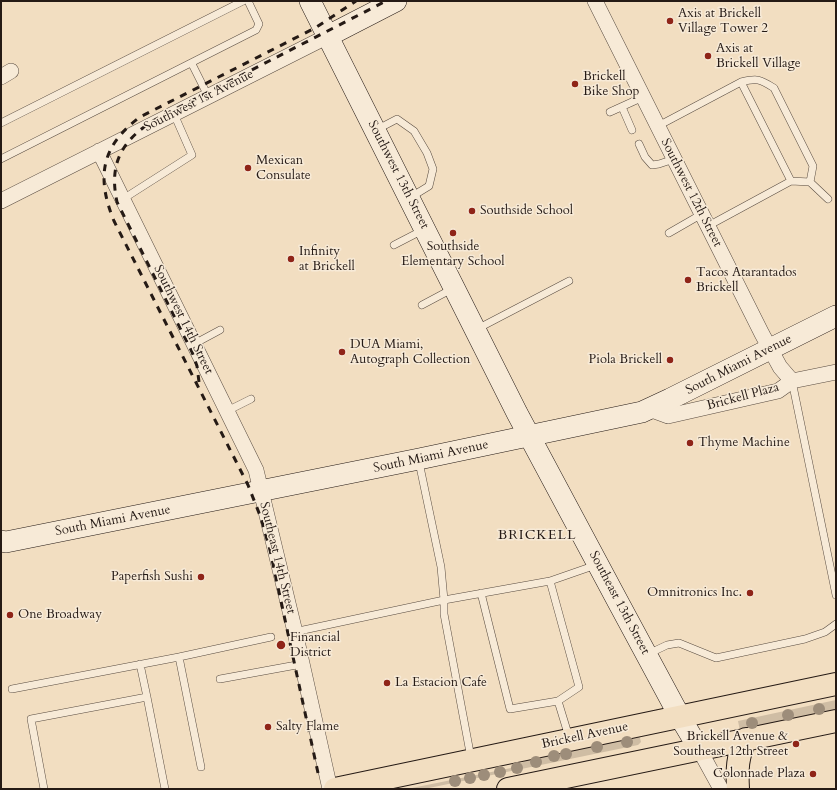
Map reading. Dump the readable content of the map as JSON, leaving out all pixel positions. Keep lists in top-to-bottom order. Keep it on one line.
{"streets":{"main road":["Southwest 1st Avenue","Southwest 13th Street","South Miami Avenue","Southeast 13th Street","Brickell Avenue"],"street":["Southwest 12th Street","Southwest 14th Street","Brickell Plaza","Southeast 14th Street"]},"crossings":[["Southwest 1st Avenue","Southwest 13th Street"],["Southwest 1st Avenue","Southwest 14th Street"],["Southwest 13th Street","South Miami Avenue"],["Southwest 13th Street","Southeast 13th Street"],["Southwest 12th Street","South Miami Avenue"],["Southwest 12th Street","Brickell Plaza"],["Southwest 14th Street","South Miami Avenue"],["Southwest 14th Street","Southeast 14th Street"],["South Miami Avenue","Brickell Plaza"],["South Miami Avenue","Southeast 14th Street"],["South Miami Avenue","Southeast 13th Street"],["Southeast 13th Street","Brickell Avenue"]],"districts":["BRICKELL"],"places":["Axis at Brickell Village Tower 2","Axis at Brickell Village","Brickell Bike Shop","Mexican Consulate","Southside School","Southside Elementary School","Infinity at Brickell","Tacos Atarantados Brickell","DUA Miami, Autograph Collection","Piola Brickell","Thyme Machine","Paperfish Sushi","Omnitronics Inc.","One Broadway","Financial District","La Estacion Cafe","Salty Flame","Brickell Avenue & Southeast 12th Street","Colonnade Plaza"]}
